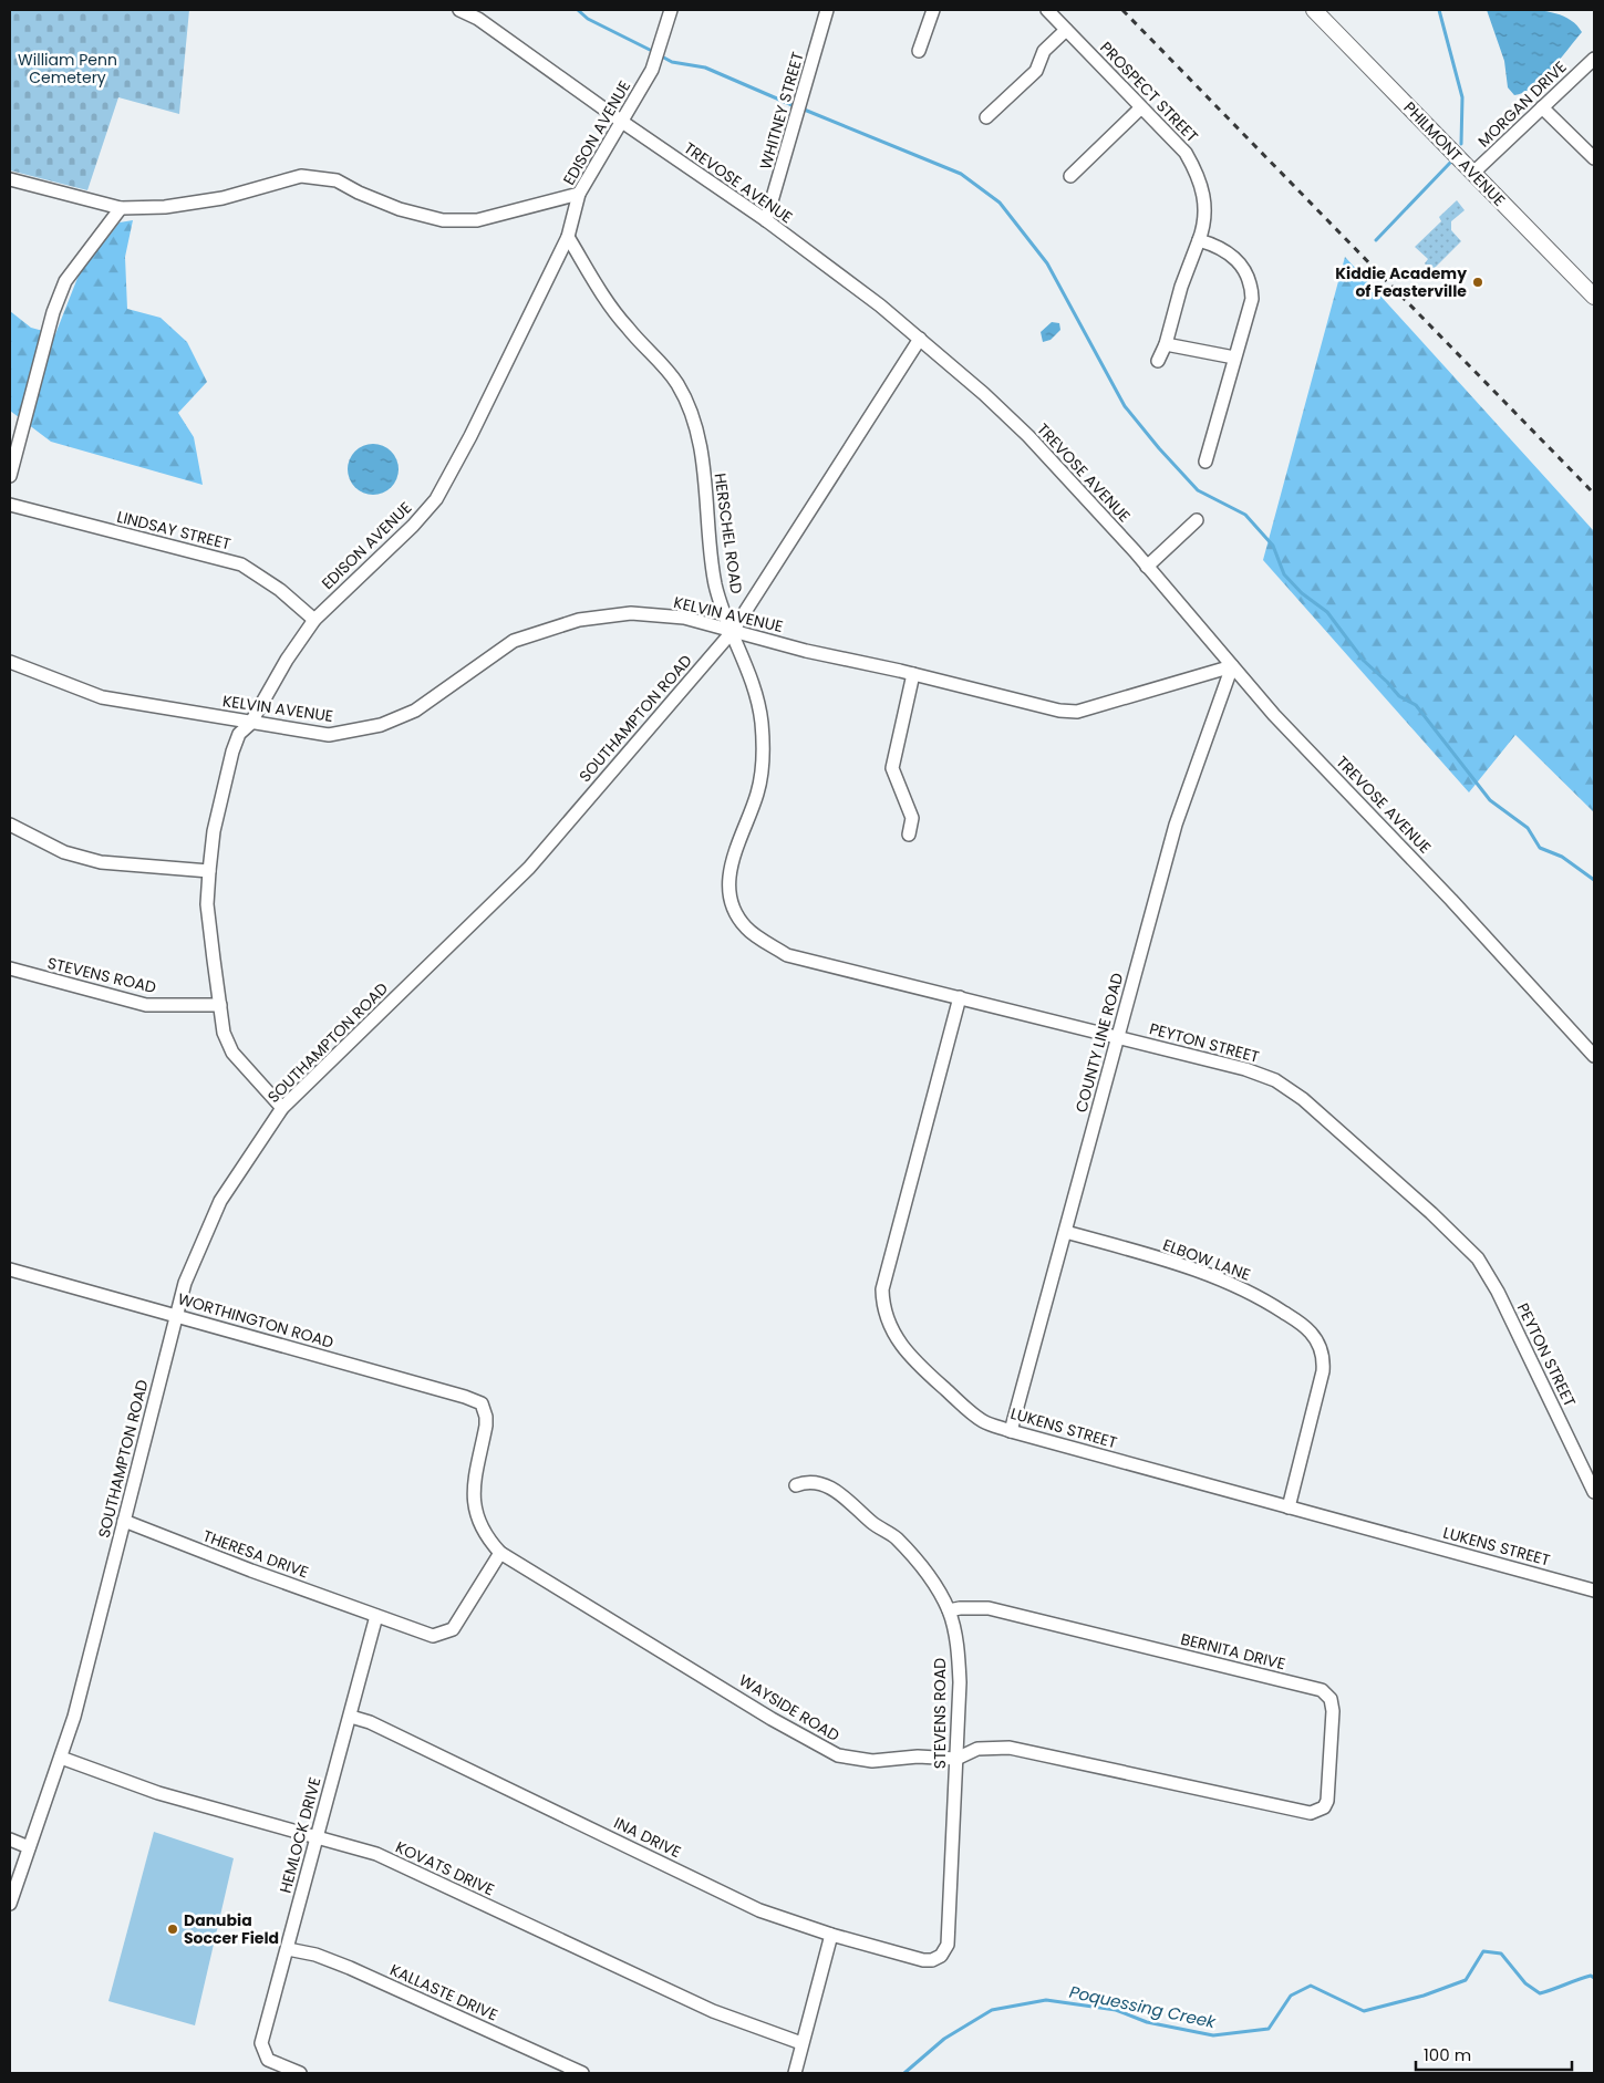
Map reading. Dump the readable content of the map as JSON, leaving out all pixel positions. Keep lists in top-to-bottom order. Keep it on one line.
{"streets":{"main road":["PHILMONT AVENUE"],"street":["PROSPECT STREET","MORGAN DRIVE","WHITNEY STREET","EDISON AVENUE","TREVOSE AVENUE","LINDSAY STREET","HERSCHEL ROAD","KELVIN AVENUE","SOUTHAMPTON ROAD","STEVENS ROAD","COUNTY LINE ROAD","PEYTON STREET","ELBOW LANE","WORTHINGTON ROAD","LUKENS STREET","THERESA DRIVE","BERNITA DRIVE","WAYSIDE ROAD","HEMLOCK DRIVE","INA DRIVE","KOVATS DRIVE","KALLASTE DRIVE"]},"crossings":[["MORGAN DRIVE","PHILMONT AVENUE"],["WHITNEY STREET","TREVOSE AVENUE"],["EDISON AVENUE","TREVOSE AVENUE"],["EDISON AVENUE","LINDSAY STREET"],["EDISON AVENUE","HERSCHEL ROAD"],["EDISON AVENUE","KELVIN AVENUE"],["EDISON AVENUE","SOUTHAMPTON ROAD"],["EDISON AVENUE","STEVENS ROAD"],["TREVOSE AVENUE","KELVIN AVENUE"],["TREVOSE AVENUE","SOUTHAMPTON ROAD"],["TREVOSE AVENUE","COUNTY LINE ROAD"],["HERSCHEL ROAD","KELVIN AVENUE"],["HERSCHEL ROAD","SOUTHAMPTON ROAD"],["HERSCHEL ROAD","PEYTON STREET"],["KELVIN AVENUE","SOUTHAMPTON ROAD"],["KELVIN AVENUE","COUNTY LINE ROAD"],["SOUTHAMPTON ROAD","WORTHINGTON ROAD"],["SOUTHAMPTON ROAD","THERESA DRIVE"],["SOUTHAMPTON ROAD","KOVATS DRIVE"],["STEVENS ROAD","BERNITA DRIVE"],["STEVENS ROAD","WAYSIDE ROAD"],["STEVENS ROAD","INA DRIVE"],["COUNTY LINE ROAD","PEYTON STREET"],["COUNTY LINE ROAD","ELBOW LANE"],["COUNTY LINE ROAD","LUKENS STREET"],["PEYTON STREET","LUKENS STREET"],["ELBOW LANE","LUKENS STREET"],["WORTHINGTON ROAD","WAYSIDE ROAD"],["THERESA DRIVE","HEMLOCK DRIVE"],["BERNITA DRIVE","WAYSIDE ROAD"],["HEMLOCK DRIVE","INA DRIVE"],["HEMLOCK DRIVE","KOVATS DRIVE"],["HEMLOCK DRIVE","KALLASTE DRIVE"]],"water":["Poquessing Creek"],"parks":["William Penn Cemetery"],"places":["Kiddie Academy of Feasterville","Danubia Soccer Field"],"scale_bar":"100 m"}
